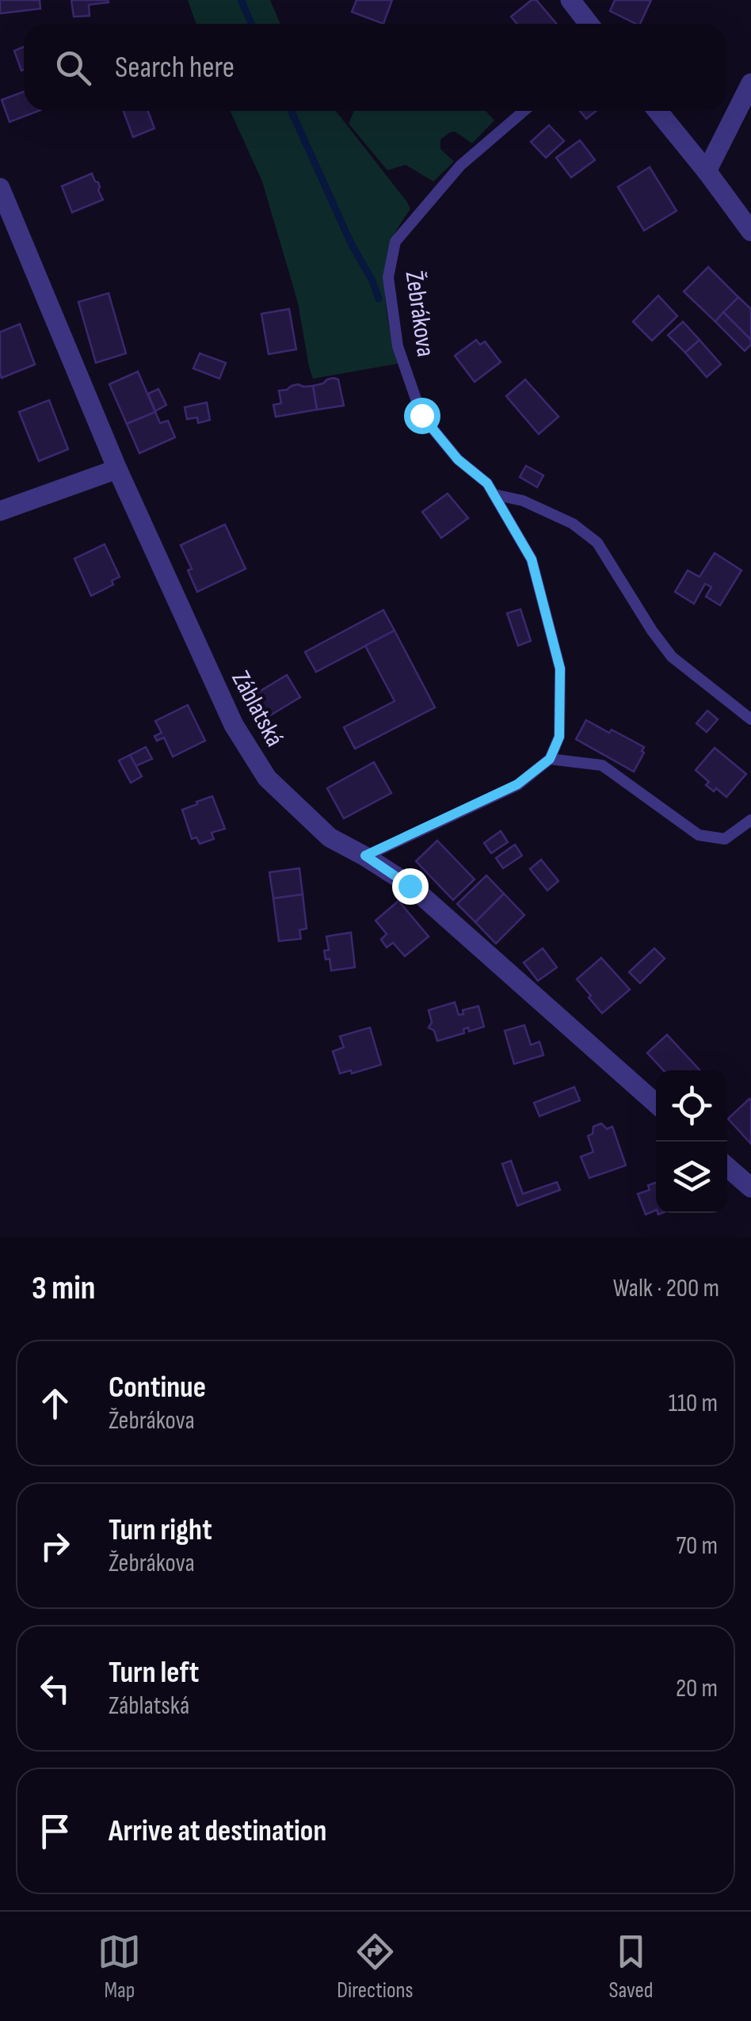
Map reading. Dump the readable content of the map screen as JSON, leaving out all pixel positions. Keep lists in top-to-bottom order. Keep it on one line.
{"streets":{"street":["Záblatská"],"lane":["Žebrákova"]},"page":{"search":"Search here","heading":["3 min","Walk · 200 m"],"list":[["Continue","Žebrákova","110 m"],["Turn right","Žebrákova","70 m"],["Turn left","Záblatská","20 m"],"Arrive at destination"],"nav":["Map","Directions","Saved"]}}
